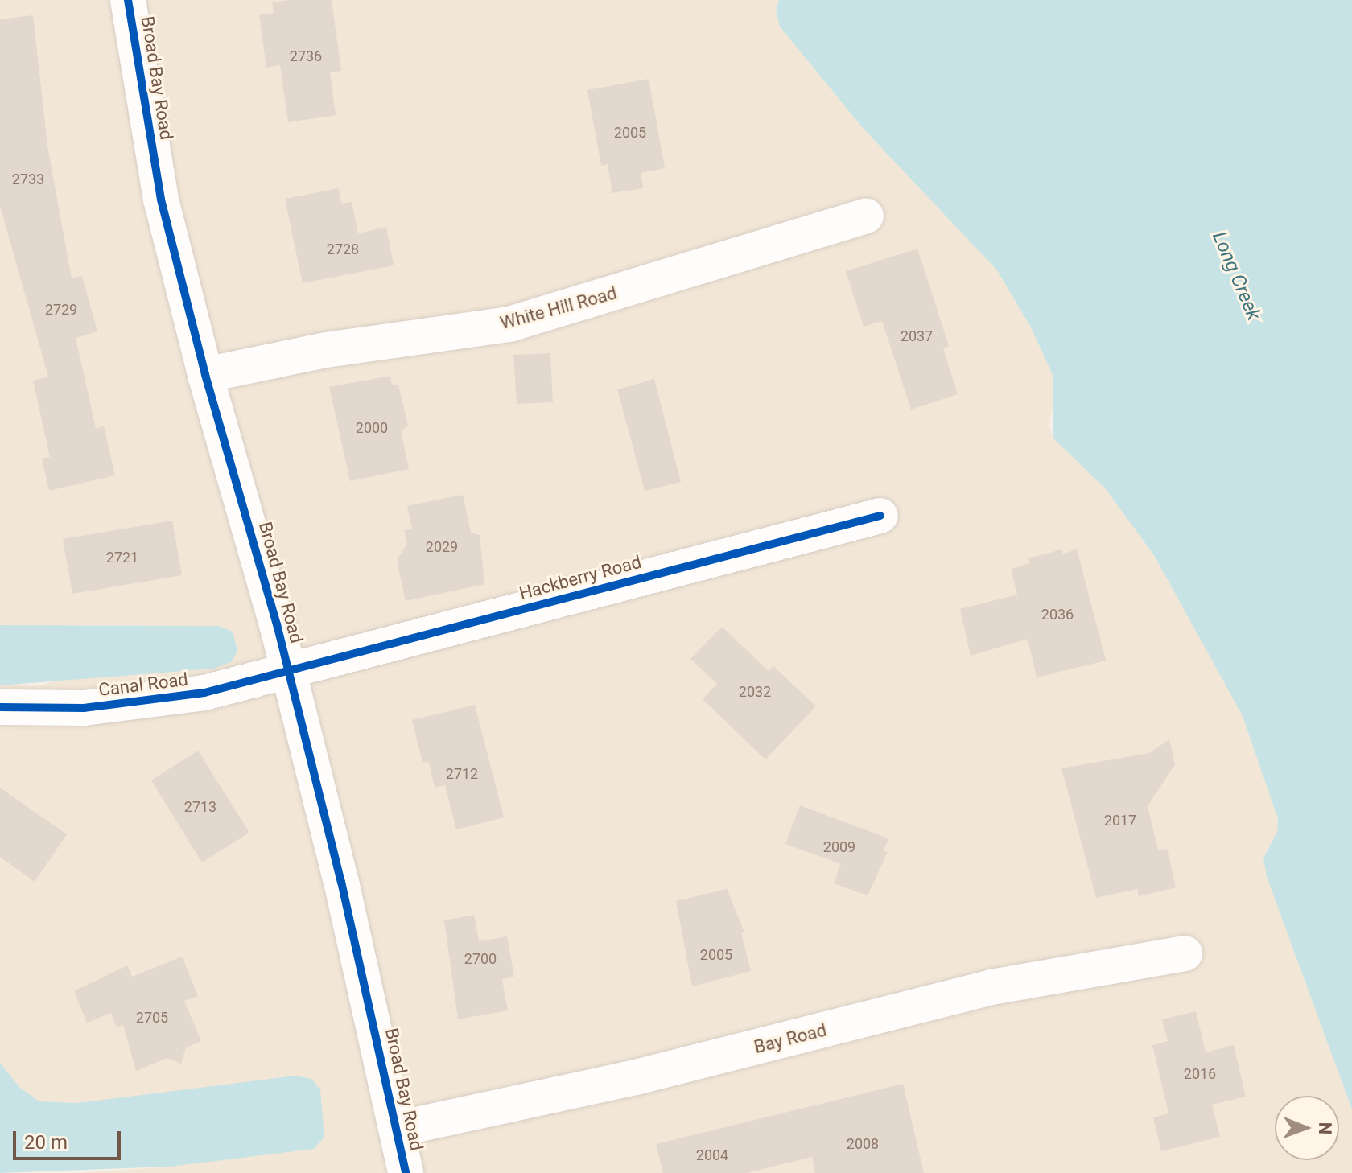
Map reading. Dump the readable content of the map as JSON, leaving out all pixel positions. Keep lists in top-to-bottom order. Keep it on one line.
{"streets":{"street":["Broad Bay Road","White Hill Road","Hackberry Road","Canal Road","Bay Road"]},"crossings":[["Broad Bay Road","White Hill Road"],["Broad Bay Road","Hackberry Road"],["Broad Bay Road","Canal Road"],["Broad Bay Road","Bay Road"],["Hackberry Road","Canal Road"]],"water":["Long Creek"],"house_numbers":["2736","2005","2733","2728","2729","2037","2000","2029","2721","2036","2032","2712","2713","2017","2009","2005","2700","2705","2016","2008","2004"],"scale_bar":"20 m","north":"right"}
